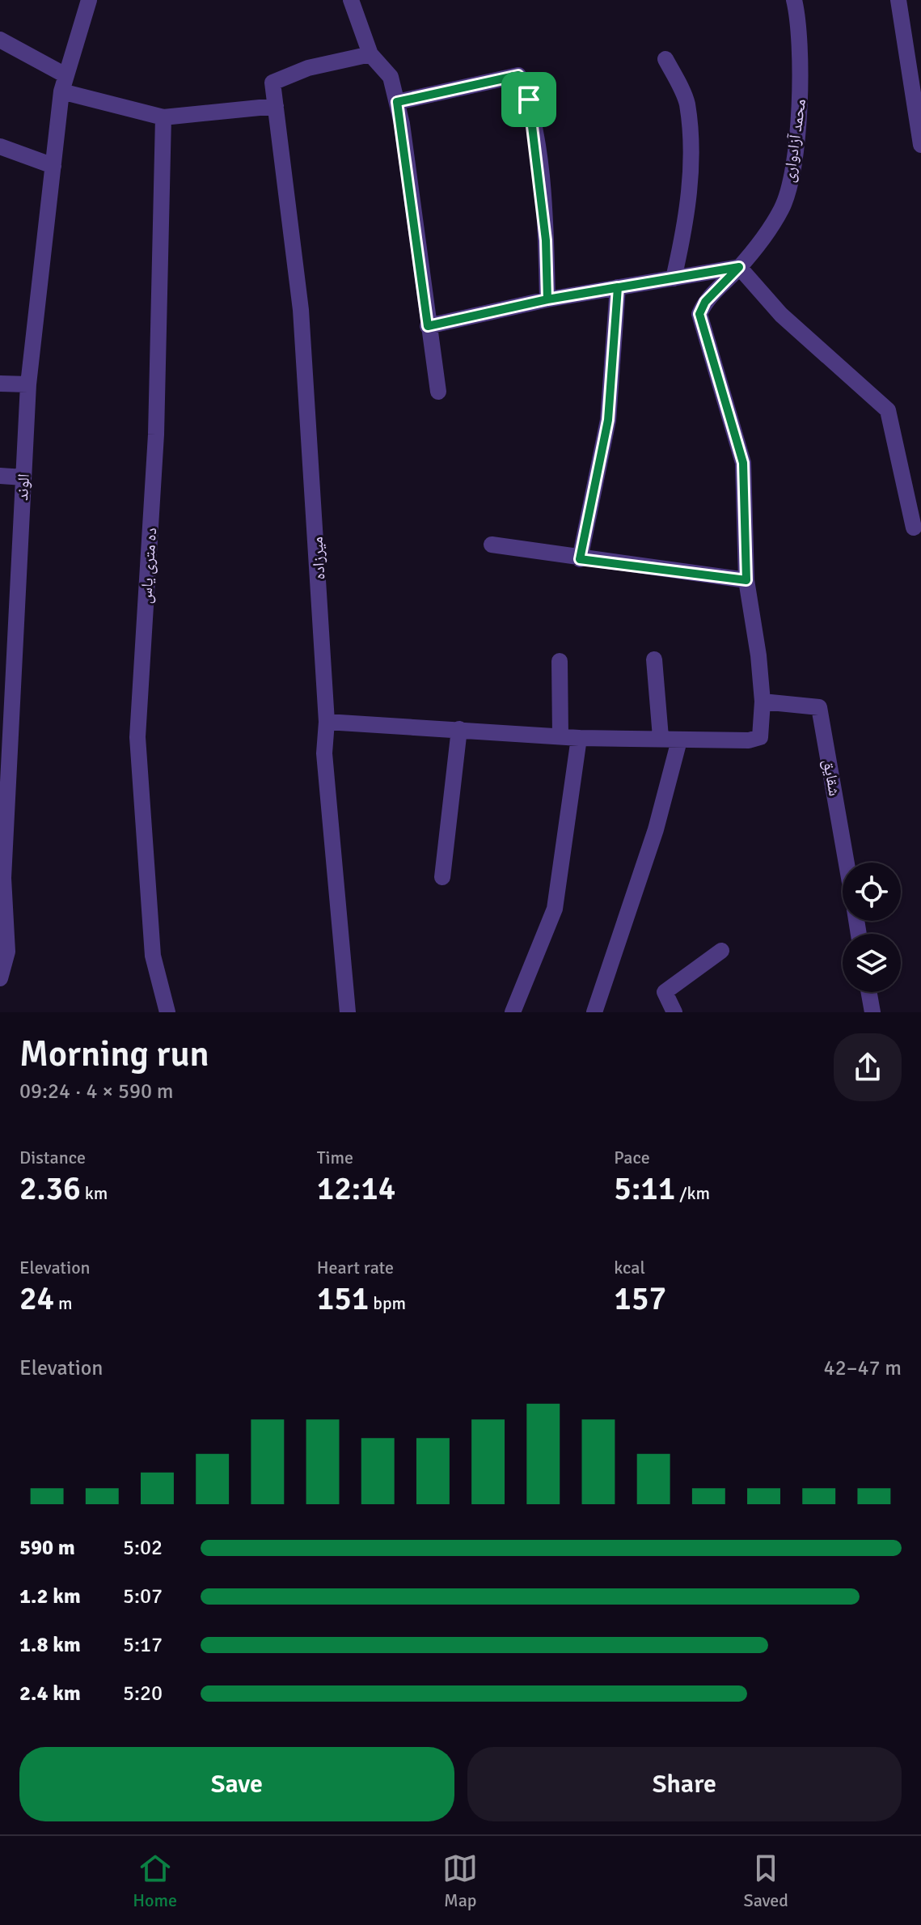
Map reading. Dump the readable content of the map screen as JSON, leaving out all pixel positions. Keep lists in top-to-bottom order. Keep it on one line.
{"streets":{"street":["محمد آزادواری","الوند","میرزاده","ده متری یاس","شقایق"]},"page":{"heading":["Morning run","09:24 · 4 × 590 m"],"stats":[["Distance","2.36 km"],["Time","12:14"],["Pace","5:11 /km"],["Elevation","24 m"],["Heart rate","151 bpm"],["kcal","157"]],"chart":["Elevation","42–47 m"],"list":[{"name":"590 m","note":"5:02"},{"name":"1.2 km","note":"5:07"},{"name":"1.8 km","note":"5:17"},{"name":"2.4 km","note":"5:20"}],"buttons":["Save","Share"],"tabs":["Home","Map","Saved"]}}
